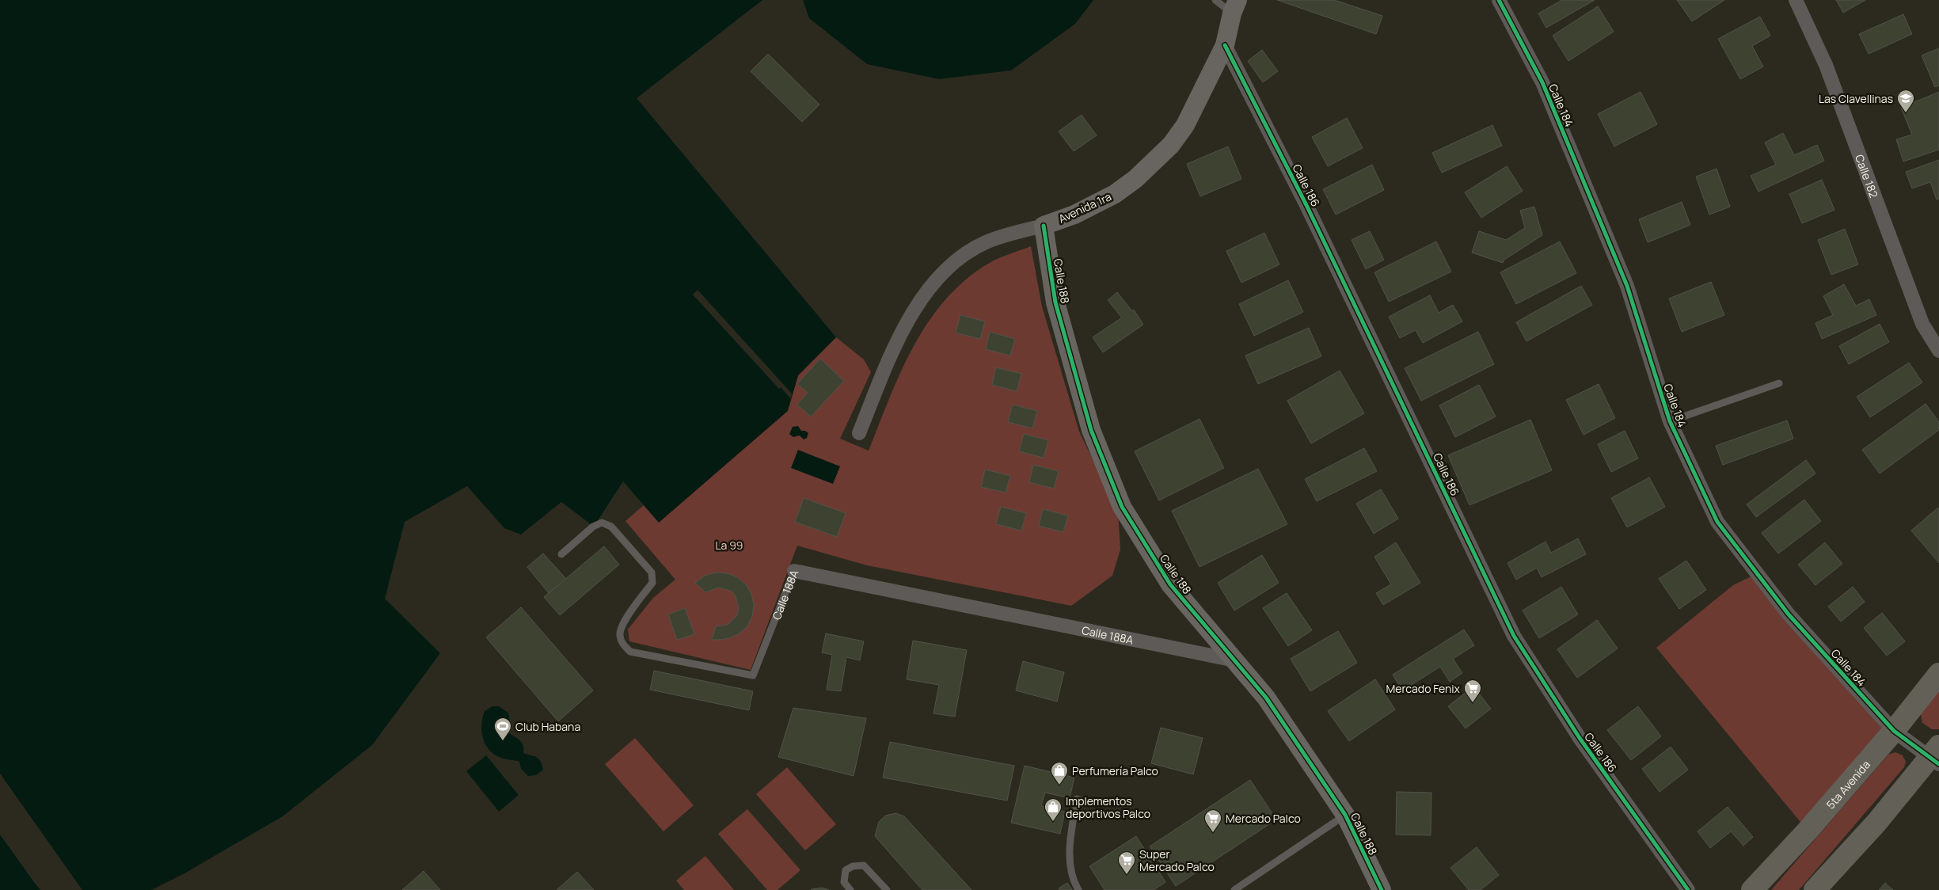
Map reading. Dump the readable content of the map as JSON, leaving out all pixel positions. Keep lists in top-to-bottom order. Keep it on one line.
{"streets":{"highway":["5ta Avenida"],"street":["Calle 184","Calle 182","Calle 186","Avenida 1ra","Calle 188","Calle 188A"]},"crossings":[["Calle 184","5ta Avenida"],["Calle 186","Avenida 1ra"],["Avenida 1ra","Calle 188"],["Calle 188","Calle 188A"]],"parks":["La 99"],"places":{"school or university":["Las Clavellinas"],"supermarket":["Mercado Fenix","Mercado Palco","Super Mercado Palco"],"sports":["Club Habana"],"shop":["Perfumería Palco","Implementos deportivos Palco"]}}
